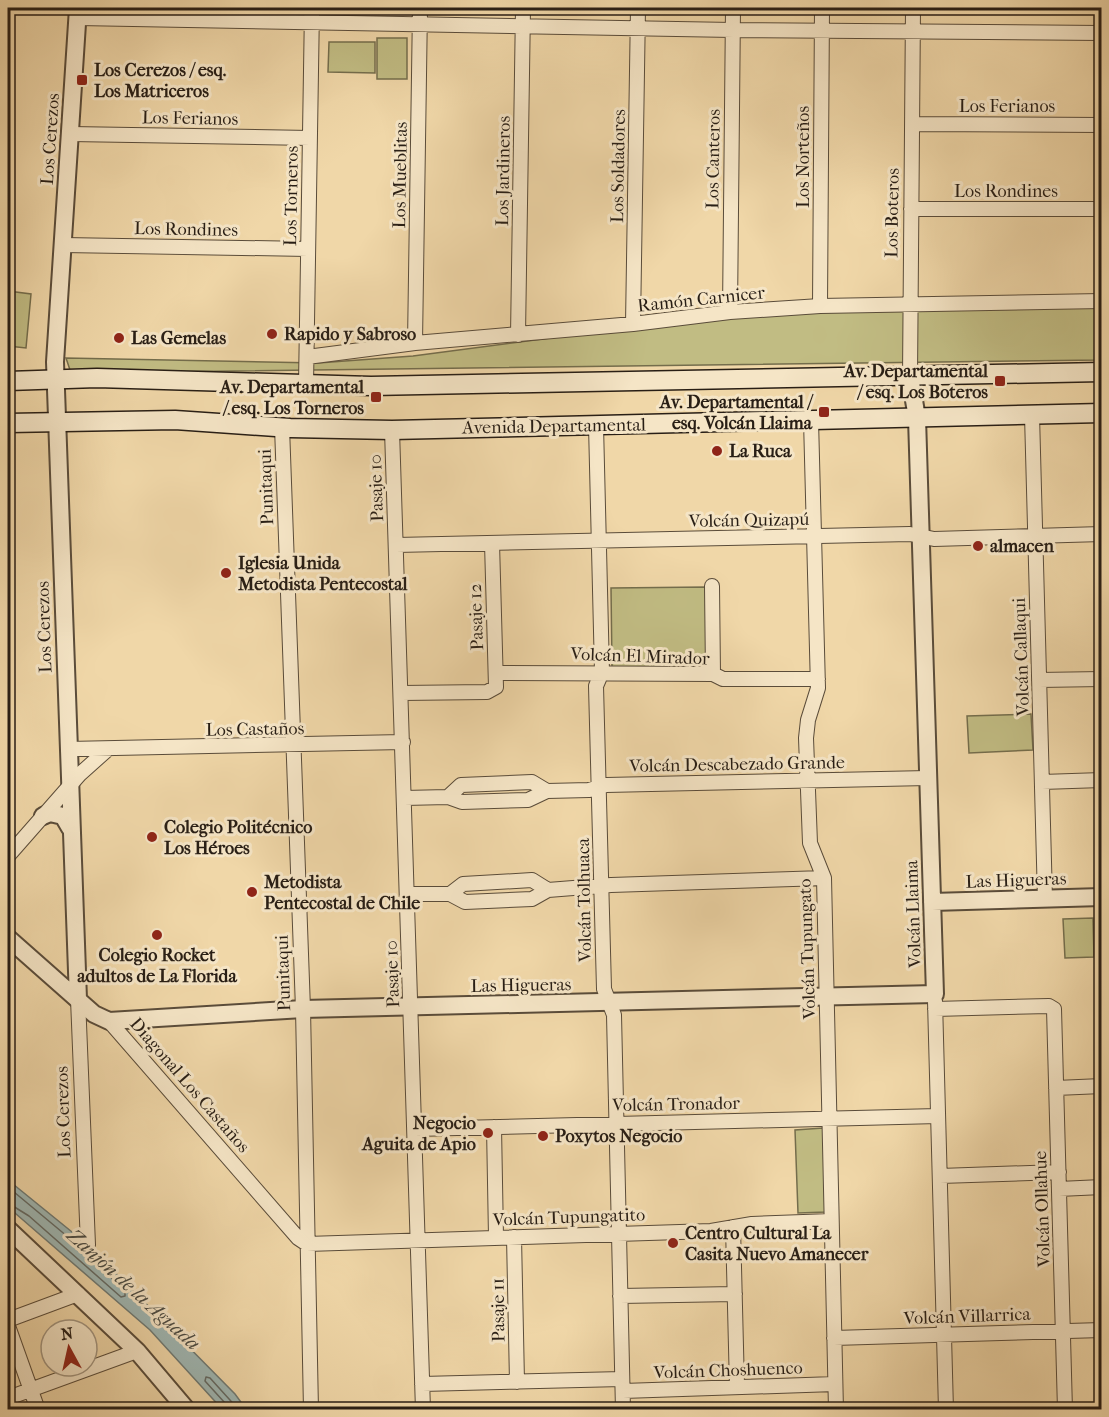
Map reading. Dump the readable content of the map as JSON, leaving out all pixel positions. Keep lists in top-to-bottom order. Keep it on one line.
{"streets":{"main road":["Avenida Departamental"],"street":["Los Ferianos","Los Cerezos","Los Norteños","Los Canteros","Los Soldadores","Los Jardineros","Los Mueblitas","Los Rondines","Los Torneros","Los Boteros","Ramón Carnicer","Punitaqui","Pasaje 10","Volcán Quizapú","Pasaje 12","Volcán El Mirador","Volcán Callaqui","Los Castaños","Volcán Descabezado Grande","Las Higueras","Volcán Tolhuaca","Volcán Llaima","Volcán Tupungato","Diagonal Los Castaños","Volcán Tronador","Volcán Ollahue","Volcán Tupungatito","Pasaje 11","Volcán Villarrica","Volcán Choshuenco"]},"crossings":[["Los Ferianos","Los Cerezos"],["Los Ferianos","Los Torneros"],["Los Ferianos","Los Boteros"],["Los Cerezos","Los Rondines"],["Los Cerezos","Avenida Departamental"],["Los Cerezos","Los Castaños"],["Los Cerezos","Diagonal Los Castaños"],["Los Norteños","Ramón Carnicer"],["Los Canteros","Ramón Carnicer"],["Los Soldadores","Ramón Carnicer"],["Los Jardineros","Ramón Carnicer"],["Los Mueblitas","Ramón Carnicer"],["Los Rondines","Los Torneros"],["Los Rondines","Los Boteros"],["Los Torneros","Ramón Carnicer"],["Los Boteros","Ramón Carnicer"],["Los Boteros","Avenida Departamental"],["Los Boteros","Volcán Llaima"],["Avenida Departamental","Punitaqui"],["Avenida Departamental","Pasaje 10"],["Avenida Departamental","Volcán Callaqui"],["Avenida Departamental","Volcán Tolhuaca"],["Avenida Departamental","Volcán Llaima"],["Avenida Departamental","Volcán Tupungato"],["Punitaqui","Los Castaños"],["Punitaqui","Las Higueras"],["Punitaqui","Diagonal Los Castaños"],["Punitaqui","Volcán Tupungatito"],["Pasaje 10","Volcán Quizapú"],["Pasaje 10","Pasaje 12"],["Pasaje 10","Los Castaños"],["Pasaje 10","Volcán Descabezado Grande"],["Pasaje 10","Las Higueras"],["Pasaje 10","Volcán Tronador"],["Pasaje 10","Volcán Tupungatito"],["Pasaje 10","Volcán Choshuenco"],["Volcán Quizapú","Pasaje 12"],["Volcán Quizapú","Volcán Callaqui"],["Volcán Quizapú","Volcán Tolhuaca"],["Volcán Quizapú","Volcán Llaima"],["Volcán Quizapú","Volcán Tupungato"],["Pasaje 12","Volcán El Mirador"],["Volcán El Mirador","Volcán Tolhuaca"],["Volcán El Mirador","Volcán Tupungato"],["Volcán Callaqui","Las Higueras"],["Volcán Descabezado Grande","Volcán Tolhuaca"],["Volcán Descabezado Grande","Volcán Llaima"],["Volcán Descabezado Grande","Volcán Tupungato"],["Las Higueras","Volcán Tolhuaca"],["Las Higueras","Volcán Llaima"],["Las Higueras","Volcán Tupungato"],["Las Higueras","Diagonal Los Castaños"],["Las Higueras","Volcán Ollahue"],["Volcán Tolhuaca","Volcán Tronador"],["Volcán Tolhuaca","Volcán Tupungatito"],["Volcán Tolhuaca","Volcán Choshuenco"],["Volcán Llaima","Volcán Tronador"],["Volcán Llaima","Volcán Ollahue"],["Volcán Llaima","Volcán Villarrica"],["Volcán Tupungato","Volcán Tronador"],["Volcán Tupungato","Volcán Tupungatito"],["Volcán Tupungato","Volcán Villarrica"],["Volcán Tupungato","Volcán Choshuenco"],["Diagonal Los Castaños","Volcán Tupungatito"],["Volcán Ollahue","Volcán Villarrica"],["Volcán Tupungatito","Pasaje 11"],["Pasaje 11","Volcán Choshuenco"]],"water":["Zanjón de la Aguada"],"places":{"transit":["Los Cerezos / esq. Los Matriceros","Av. Departamental / esq. Los Boteros","Av. Departamental / esq. Los Torneros","Av. Departamental / esq. Volcán Llaima"],"other":["Rapido y Sabroso","Las Gemelas","La Ruca","almacen","Iglesia Unida Metodista Pentecostal","Colegio Politécnico Los Héroes","Metodista Pentecostal de Chile","Colegio Rocket adultos de La Florida","Negocio Aguita de Apio","Poxytos Negocio","Centro Cultural La Casita Nuevo Amanecer"]},"north":"top"}
